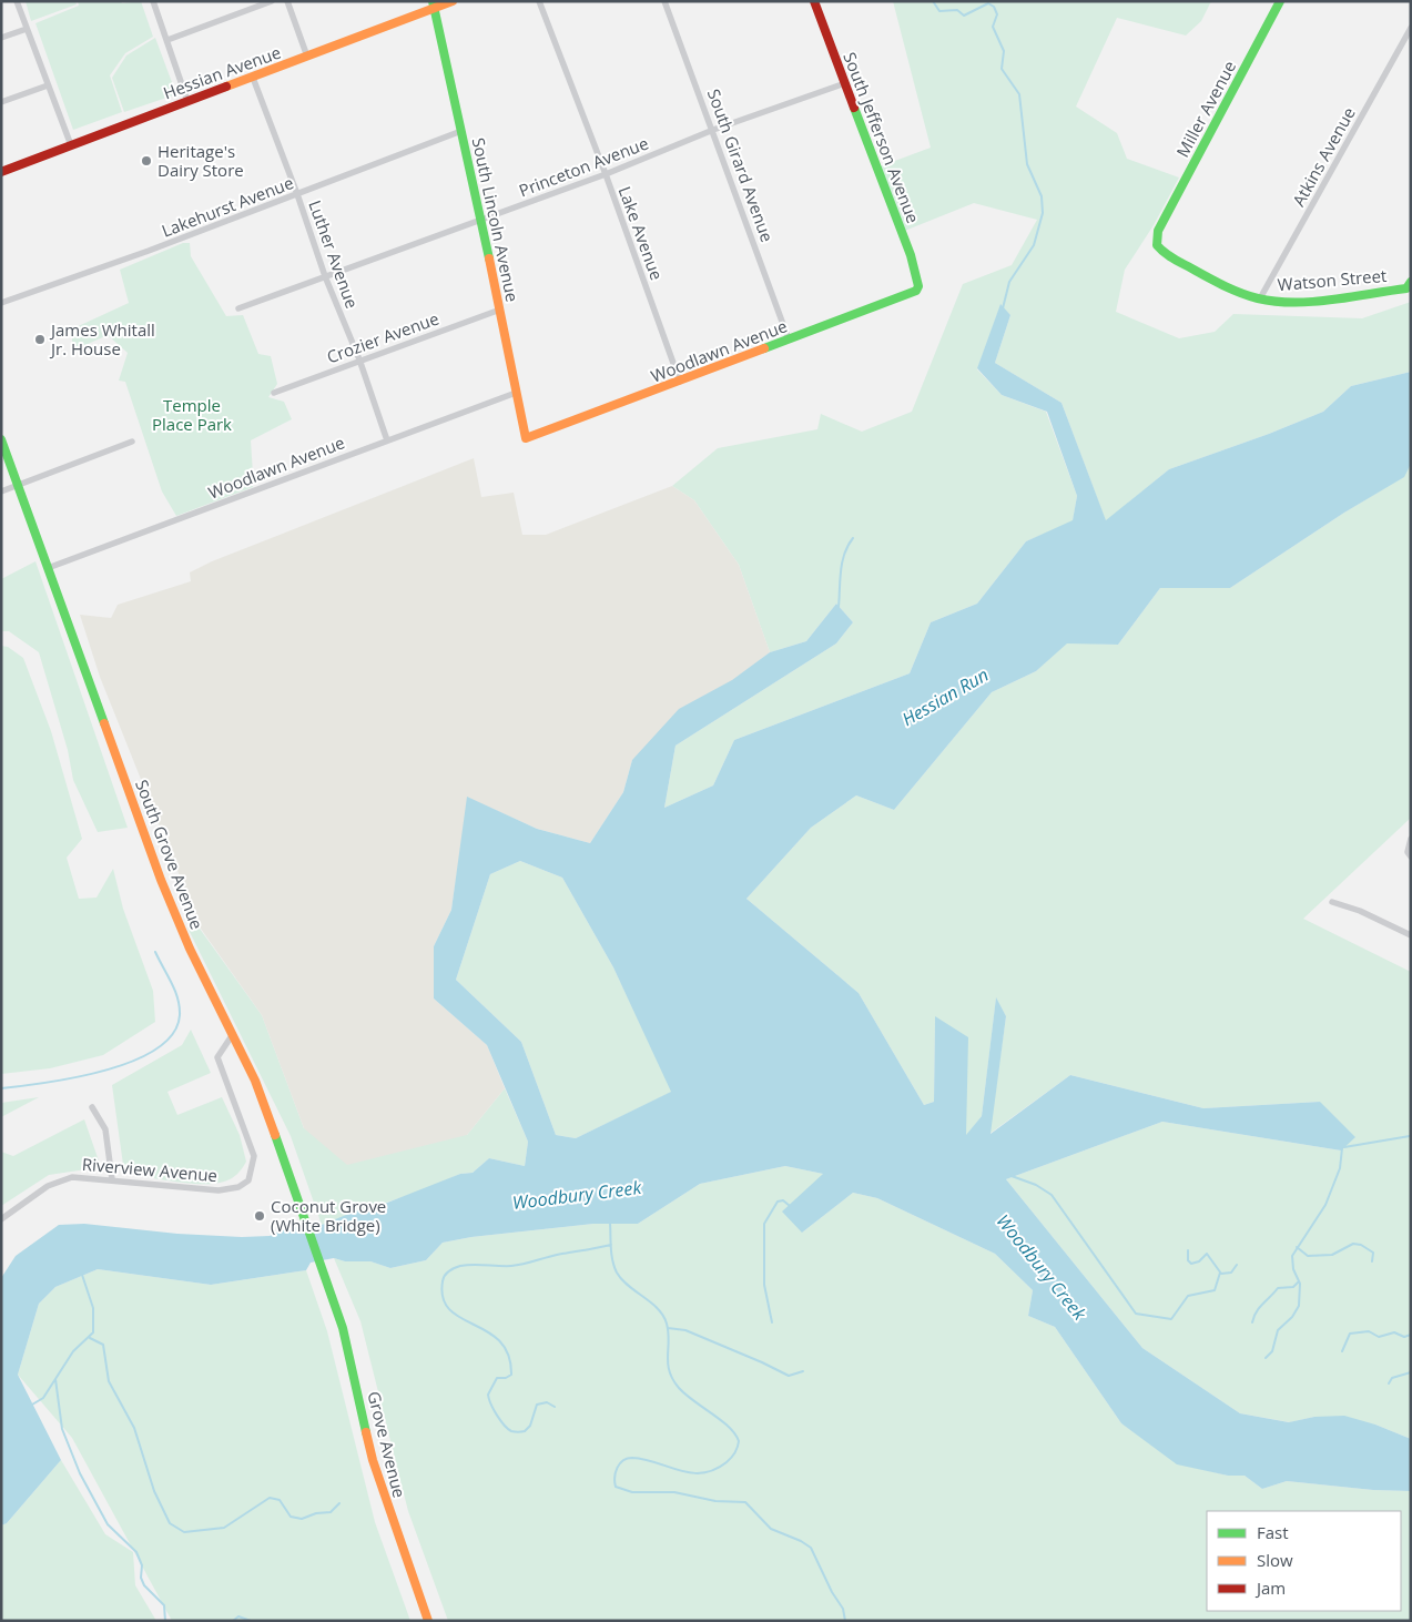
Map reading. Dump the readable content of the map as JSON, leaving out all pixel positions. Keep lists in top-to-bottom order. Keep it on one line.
{"streets":{"main road":["Hessian Avenue","Miller Avenue","South Jefferson Avenue","South Lincoln Avenue","Watson Street","Woodlawn Avenue","South Grove Avenue","Grove Avenue"],"street":["Atkins Avenue","South Girard Avenue","Princeton Avenue","Lakehurst Avenue","Lake Avenue","Luther Avenue","Crozier Avenue","Riverview Avenue"]},"crossings":[["Hessian Avenue","South Lincoln Avenue"],["Hessian Avenue","Luther Avenue"],["Miller Avenue","Watson Street"],["South Jefferson Avenue","Princeton Avenue"],["South Jefferson Avenue","Woodlawn Avenue"],["Atkins Avenue","Watson Street"],["South Girard Avenue","Princeton Avenue"],["South Girard Avenue","Woodlawn Avenue"],["Princeton Avenue","South Lincoln Avenue"],["Princeton Avenue","Lake Avenue"],["Princeton Avenue","Luther Avenue"],["Lakehurst Avenue","South Lincoln Avenue"],["Lakehurst Avenue","Luther Avenue"],["South Lincoln Avenue","Crozier Avenue"],["South Lincoln Avenue","Woodlawn Avenue"],["Lake Avenue","Woodlawn Avenue"],["Luther Avenue","Crozier Avenue"],["Luther Avenue","Woodlawn Avenue"],["Woodlawn Avenue","South Grove Avenue"],["South Grove Avenue","Riverview Avenue"],["South Grove Avenue","Grove Avenue"]],"water":["Hessian Run","Woodbury Creek"],"parks":["Temple Place Park"],"places":["Heritage's Dairy Store","James Whitall Jr. House","Coconut Grove (White Bridge)"],"legend":["Fast","Slow","Jam"]}
